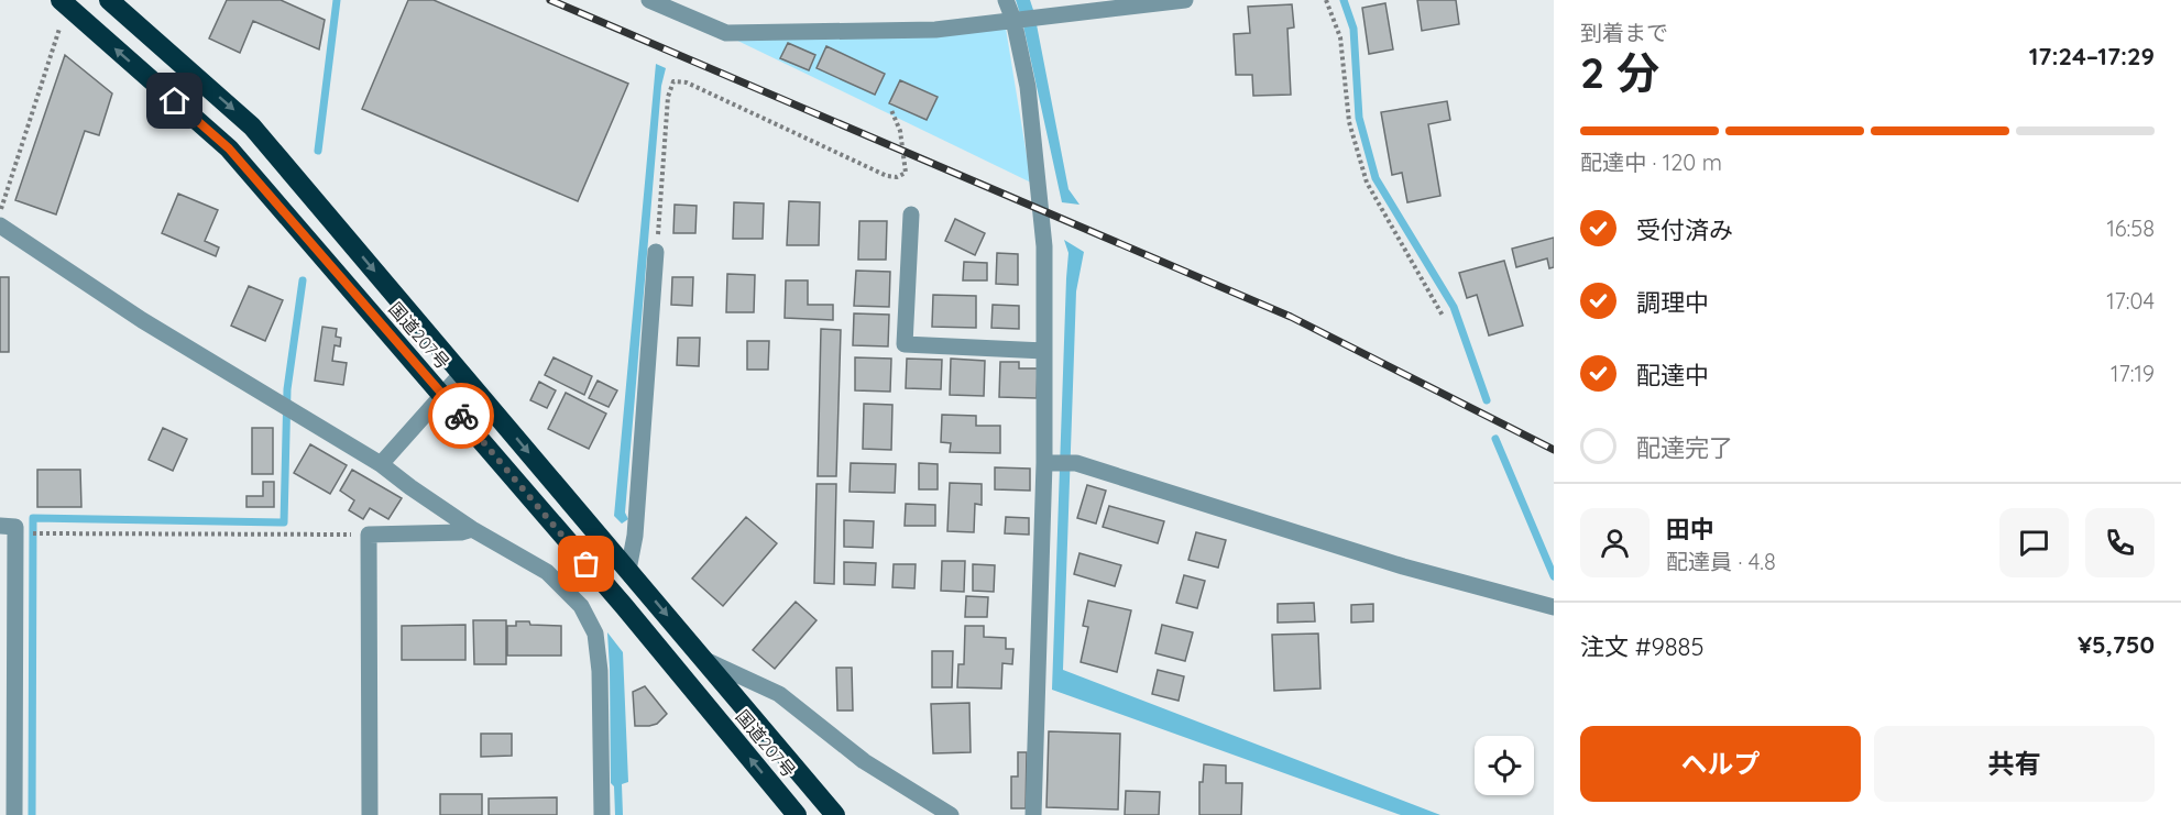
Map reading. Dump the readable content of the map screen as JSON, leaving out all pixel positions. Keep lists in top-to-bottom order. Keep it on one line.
{"streets":{"highway":["国道207号"]},"page":{"heading":["2 分","到着まで","17:24–17:29"],"panel":["田中","配達員 · 4.8","注文 #9885","¥5,750"],"bar":"配達中 · 120 m","list":[["受付済み","16:58"],["調理中","17:04"],["配達中","17:19"],"配達完了"],"buttons":["ヘルプ","共有"]}}
